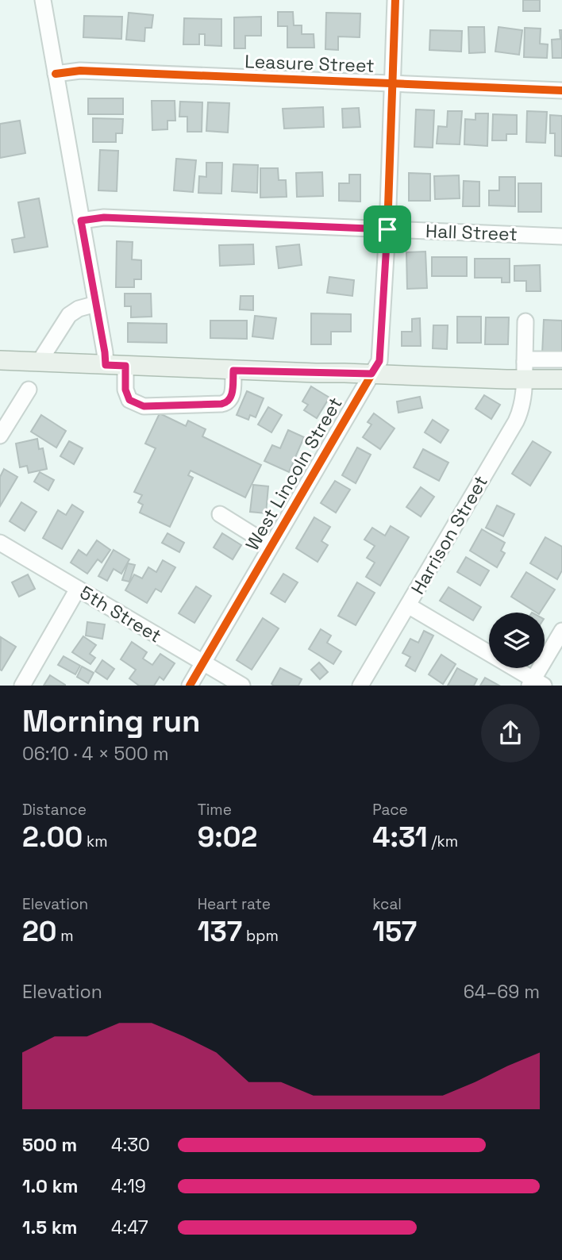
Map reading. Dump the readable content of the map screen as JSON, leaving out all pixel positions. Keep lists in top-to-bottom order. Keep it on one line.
{"streets":{"street":["Leasure Street","Hall Street","West Lincoln Street","Harrison Street","5th Street"]},"crossings":[["Leasure Street","West Lincoln Street"],["Hall Street","West Lincoln Street"],["West Lincoln Street","5th Street"]],"page":{"heading":["Morning run","06:10 · 4 × 500 m"],"stats":[["Distance","2.00 km"],["Time","9:02"],["Pace","4:31 /km"],["Elevation","20 m"],["Heart rate","137 bpm"],["kcal","157"]],"chart":["Elevation","64–69 m"],"list":[{"name":"500 m","note":"4:30"},{"name":"1.0 km","note":"4:19"},{"name":"1.5 km","note":"4:47"}]}}
